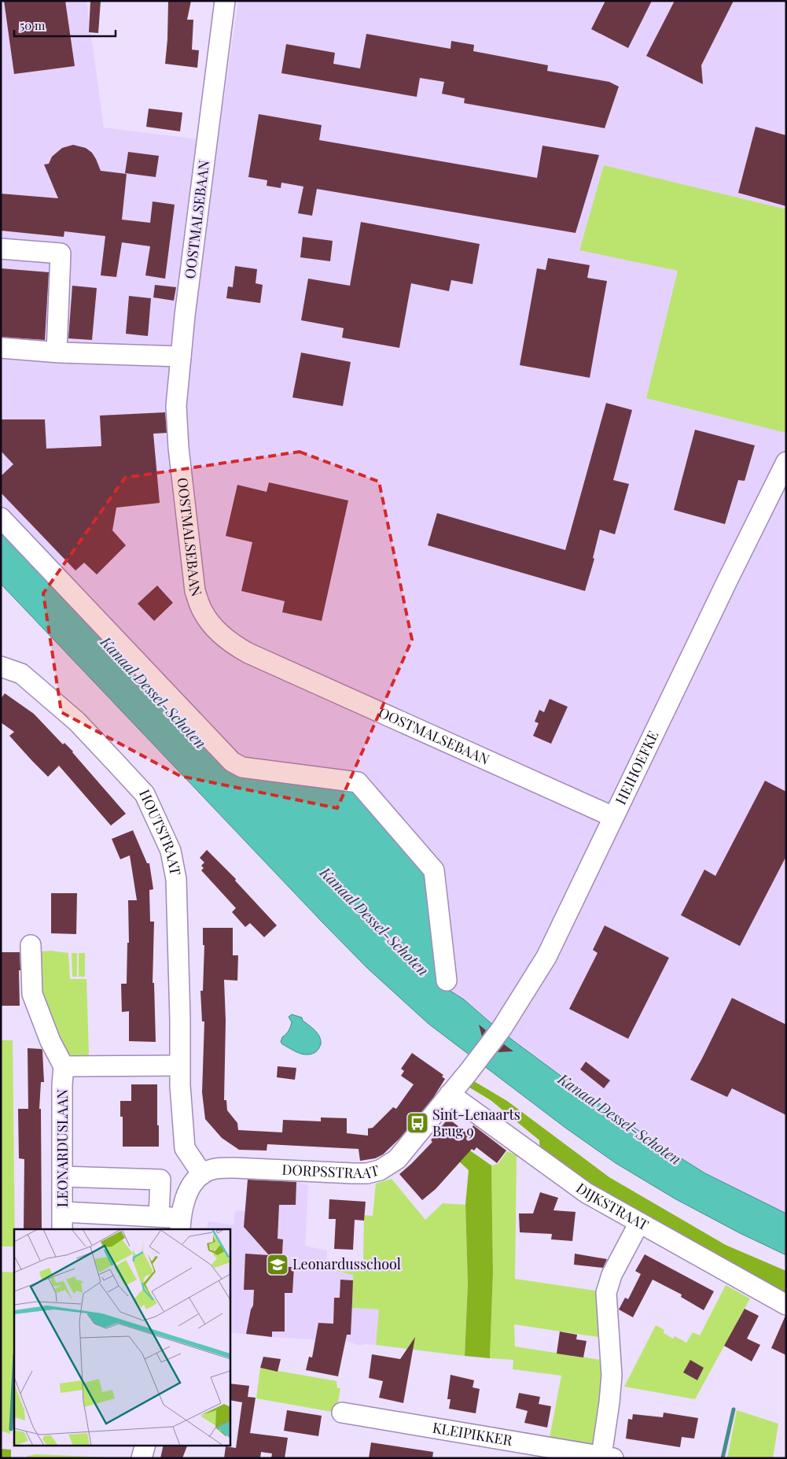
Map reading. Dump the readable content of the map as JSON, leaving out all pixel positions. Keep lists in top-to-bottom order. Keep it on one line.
{"streets":{"street":["OOSTMALSEBAAN","HEIHOEFKE","HOUTSTRAAT","LEONARDUSLAAN","DORPSSTRAAT","DIJKSTRAAT","KLEIPIKKER"]},"crossings":[["OOSTMALSEBAAN","HEIHOEFKE"],["HEIHOEFKE","DORPSSTRAAT"],["HOUTSTRAAT","DORPSSTRAAT"],["DORPSSTRAAT","DIJKSTRAAT"],["DIJKSTRAAT","KLEIPIKKER"]],"water":["Kanaal Dessel-Schoten"],"places":{"bus stop":["Sint-Lenaarts Brug 9"],"school or university":["Leonardusschool"]},"scale_bar":"50 m"}
